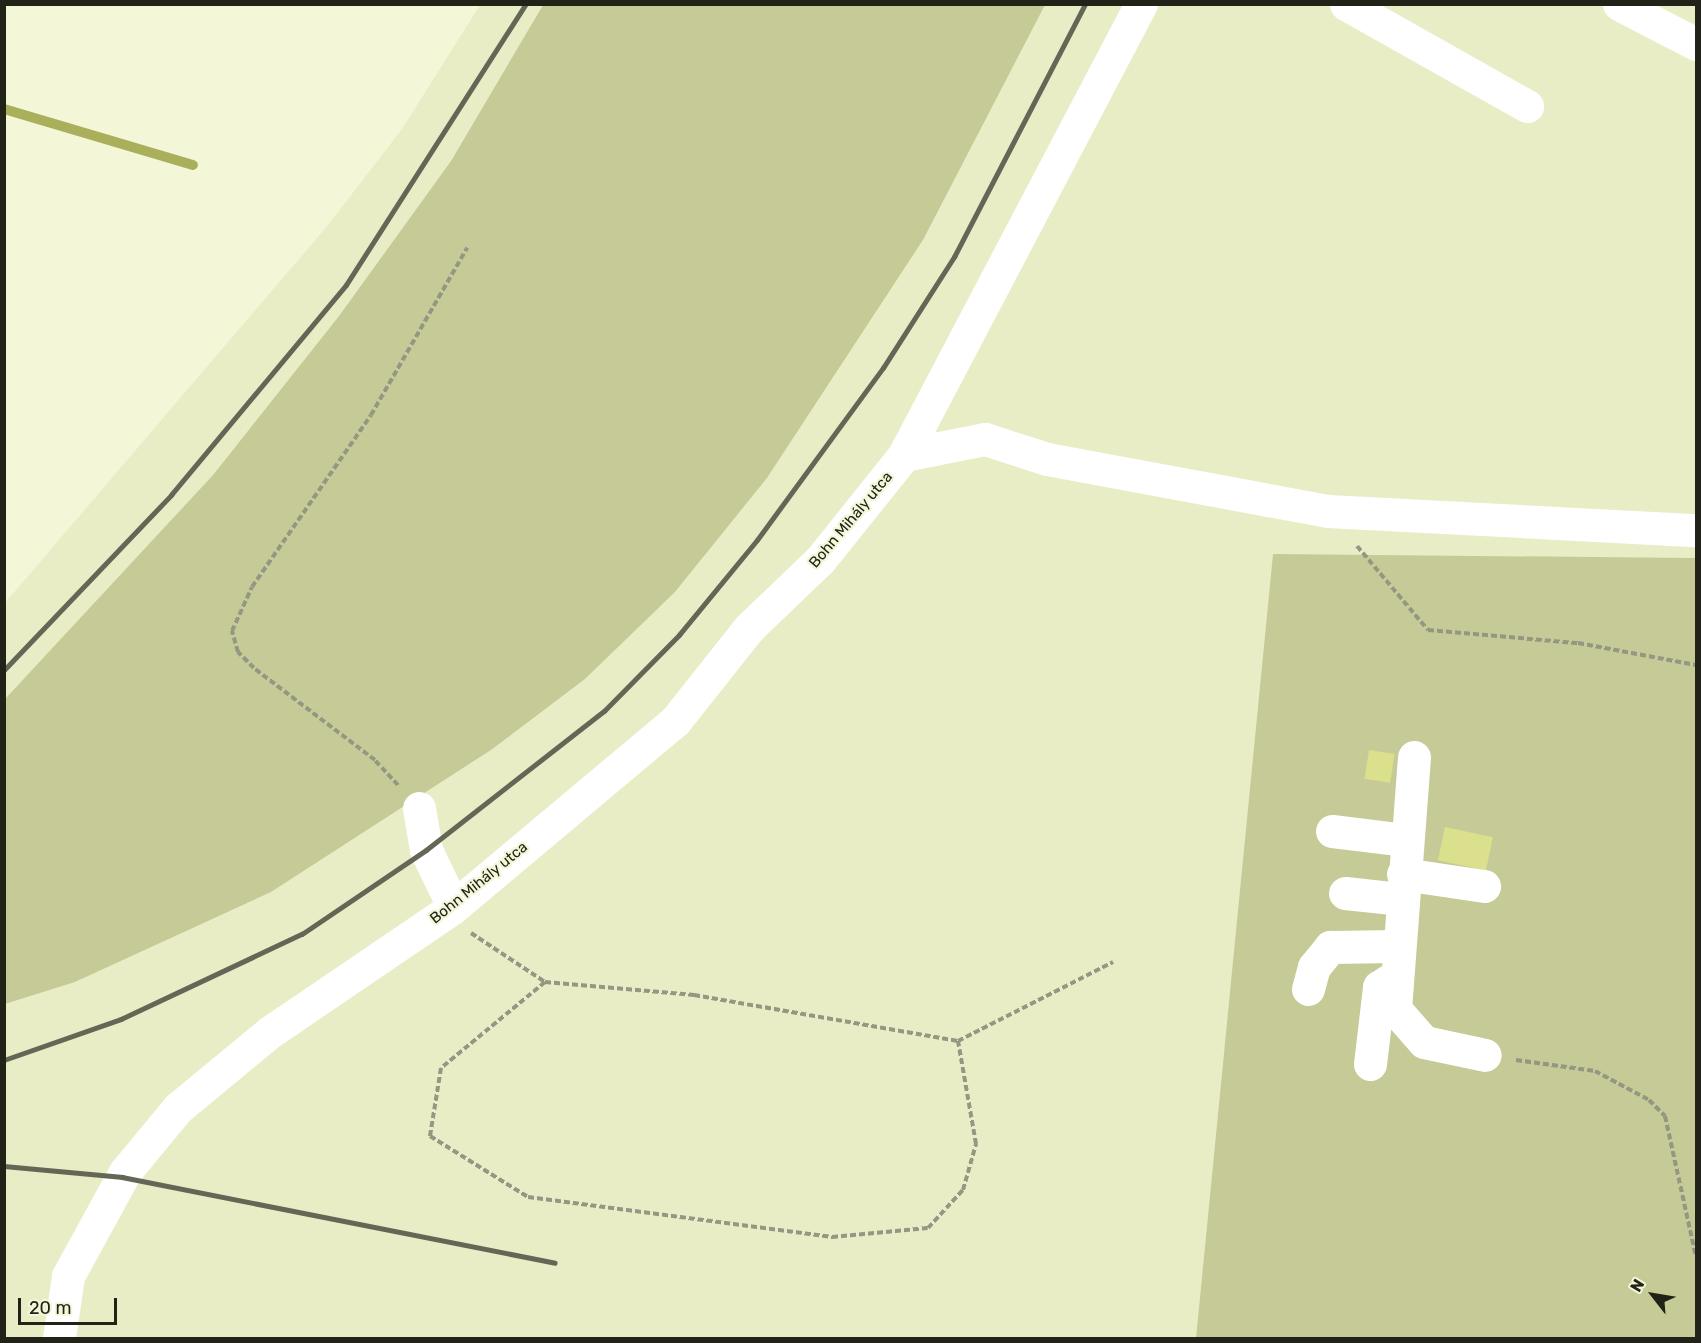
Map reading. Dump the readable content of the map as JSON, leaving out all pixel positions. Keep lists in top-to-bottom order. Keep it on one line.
{"streets":{"street":["Bohn Mihály utca"]},"scale_bar":"20 m","north":"top left"}
